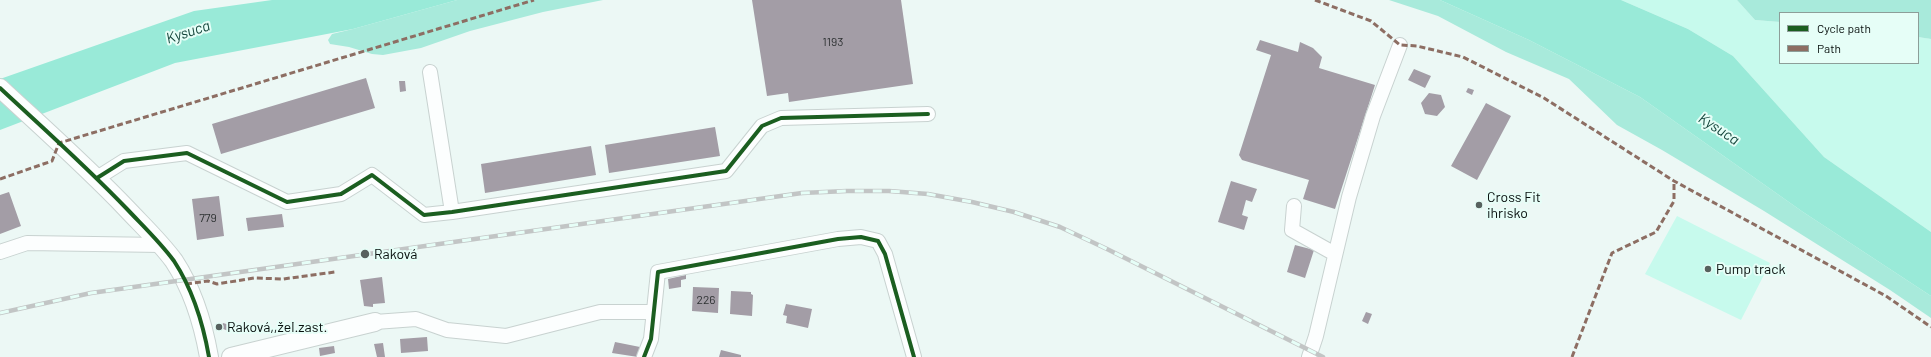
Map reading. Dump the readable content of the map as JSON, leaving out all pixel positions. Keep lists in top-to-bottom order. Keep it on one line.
{"water":["Kysuca"],"places":["Cross Fit ihrisko","Raková","Pump track","Raková,,žel.zast."],"house_numbers":["1193","779","226"],"legend":["Cycle path","Path"]}
